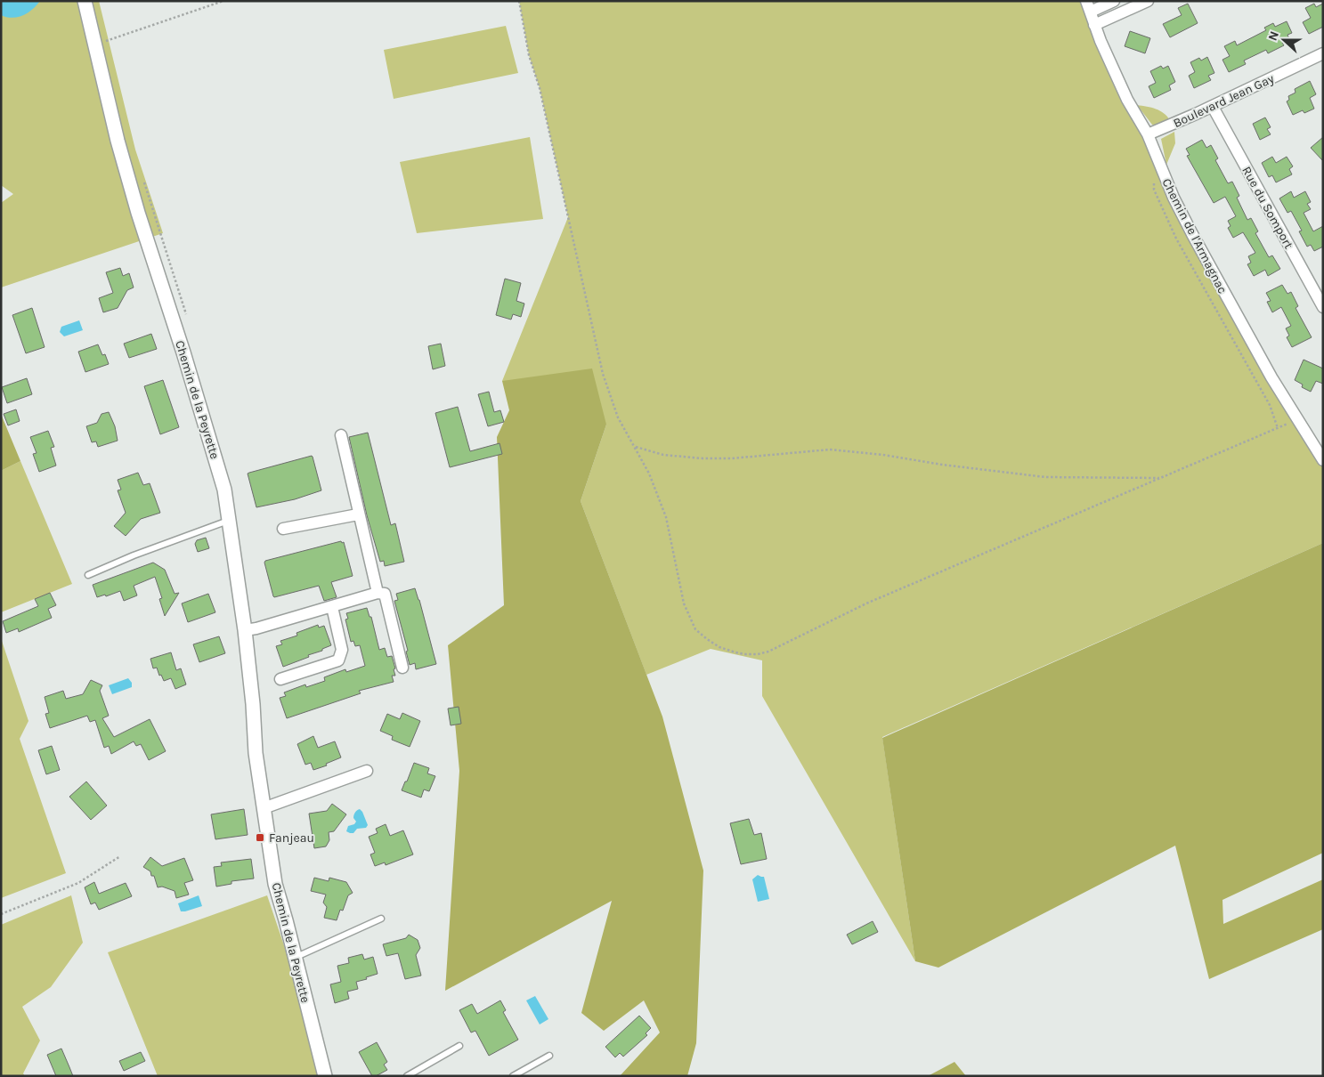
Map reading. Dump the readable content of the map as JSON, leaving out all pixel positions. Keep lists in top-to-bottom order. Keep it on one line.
{"streets":{"street":["Boulevard Jean Gay","Rue du Somport","Chemin de l'Armagnac","Chemin de la Peyrette"]},"crossings":[["Boulevard Jean Gay","Rue du Somport"],["Boulevard Jean Gay","Chemin de l'Armagnac"]],"places":{"transit":["Fanjeau"]},"north":"left"}
